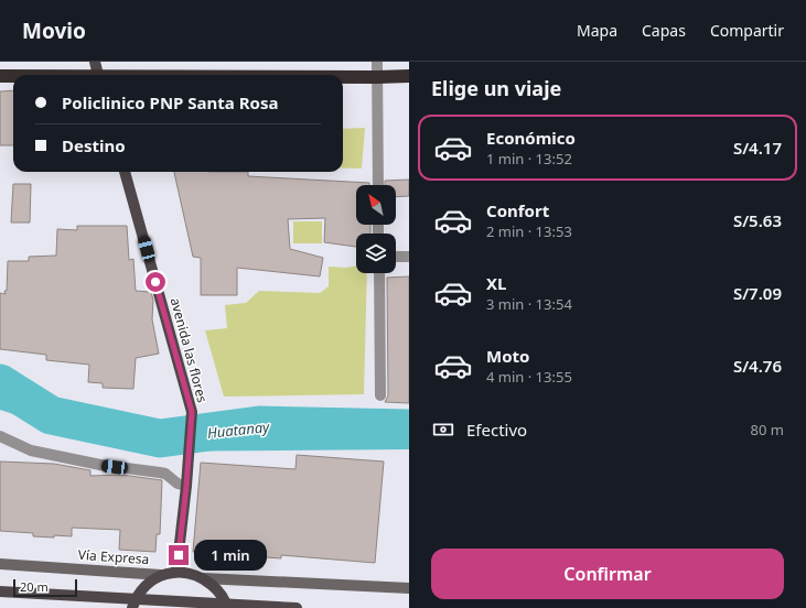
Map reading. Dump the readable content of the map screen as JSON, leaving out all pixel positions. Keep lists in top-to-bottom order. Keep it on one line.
{"streets":{"main road":["avenida las flores","Vía Expresa"]},"crossings":[["avenida las flores","Vía Expresa"]],"water":["Huatanay"],"scale_bar":"20 m","north":"top left","page":{"header":"Movio","nav":["Mapa","Capas","Compartir"],"heading":"Elige un viaje","banner":["Policlinico PNP Santa Rosa","Destino"],"list":[{"name":"Económico","note":"1 min · 13:52","value":"S/4.17"},{"name":"Confort","note":"2 min · 13:53","value":"S/5.63"},{"name":"XL","note":"3 min · 13:54","value":"S/7.09"},{"name":"Moto","note":"4 min · 13:55","value":"S/4.76"}],"pay":["Efectivo","80 m"],"bubble":"1 min","buttons":"Confirmar","scale":"20 m"}}
